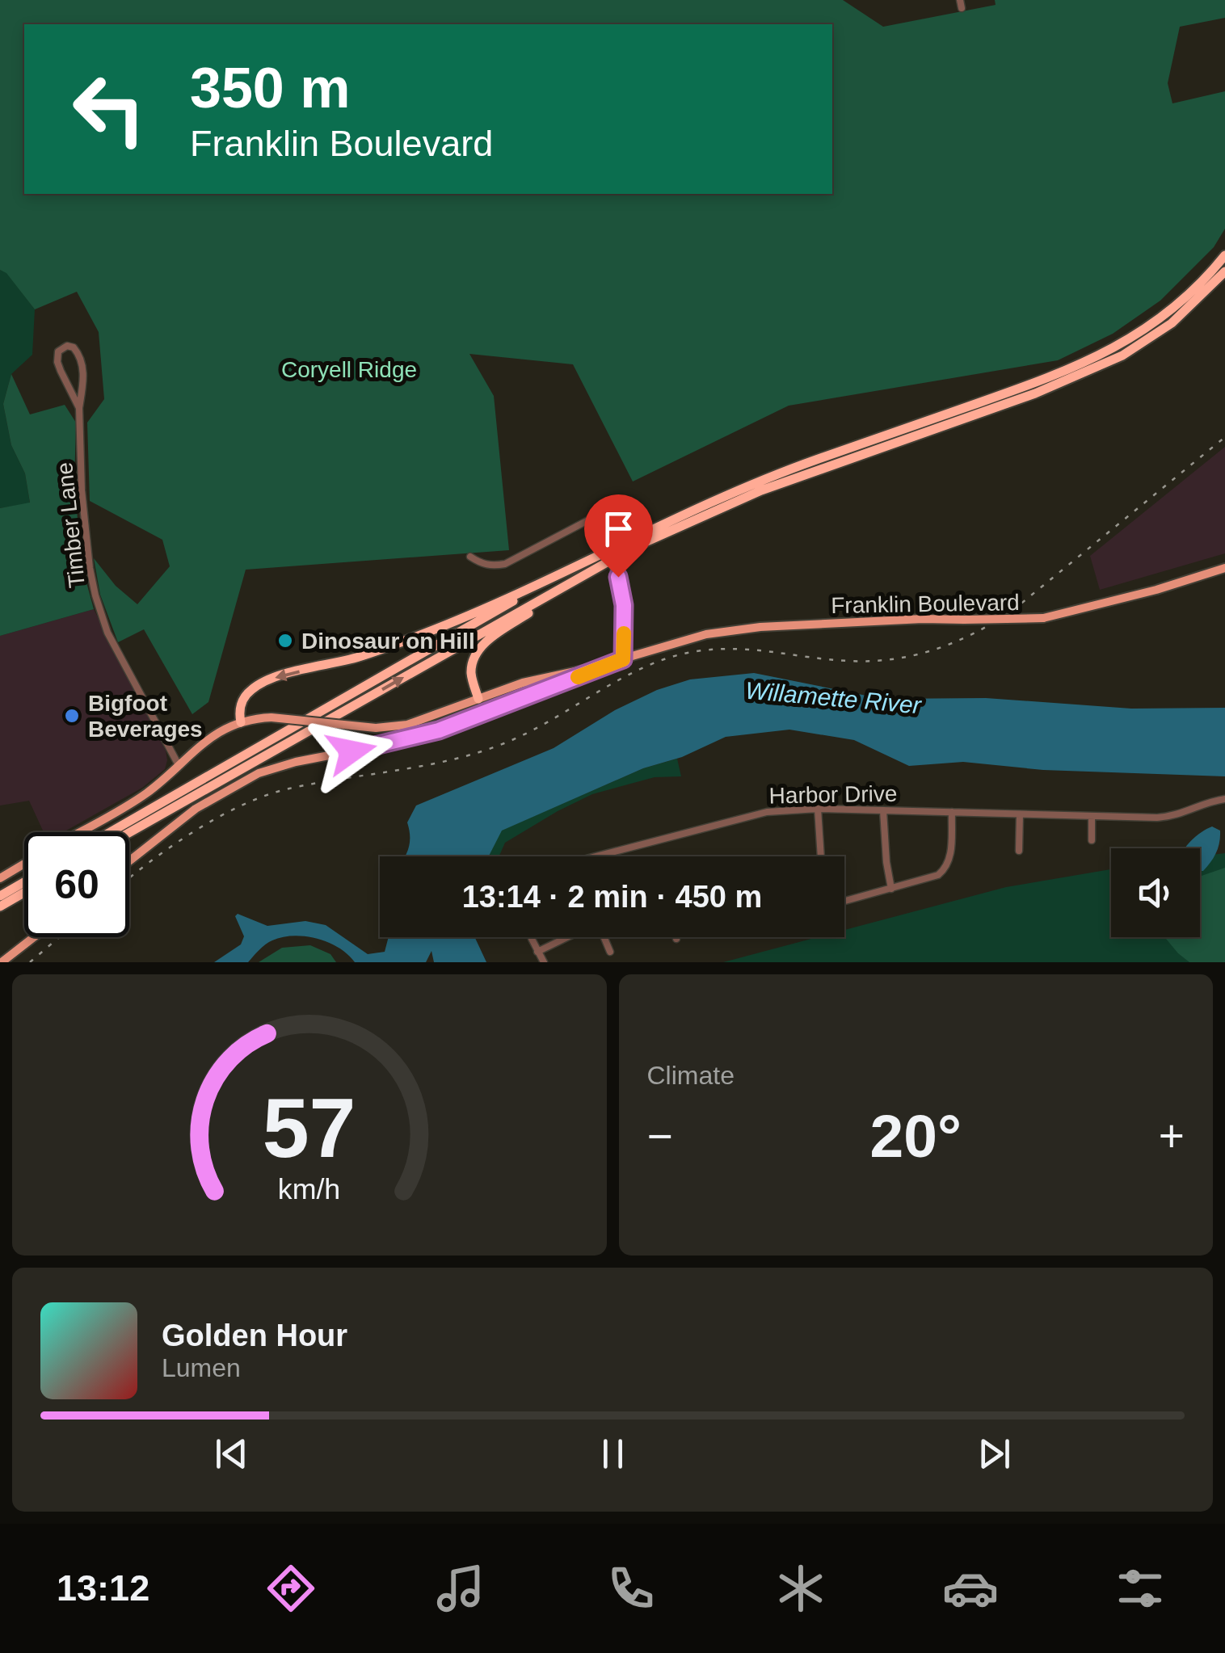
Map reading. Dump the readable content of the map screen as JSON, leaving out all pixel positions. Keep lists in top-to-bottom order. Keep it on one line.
{"streets":{"main road":["Franklin Boulevard"],"street":["Timber Lane","Harbor Drive"]},"crossings":[["Timber Lane","Franklin Boulevard"]],"water":["Willamette River"],"parks":["Coryell Ridge"],"places":["Dinosaur on Hill","Bigfoot Beverages"],"page":{"turn":["350 m","Franklin Boulevard"],"limit":"60","trip":"13:14 · 2 min · 450 m","tile":"Climate","heat":["−","20°","+"],"song":["Golden Hour","Lumen"],"tabs":"13:12","gauge":["57","km/h"]}}
